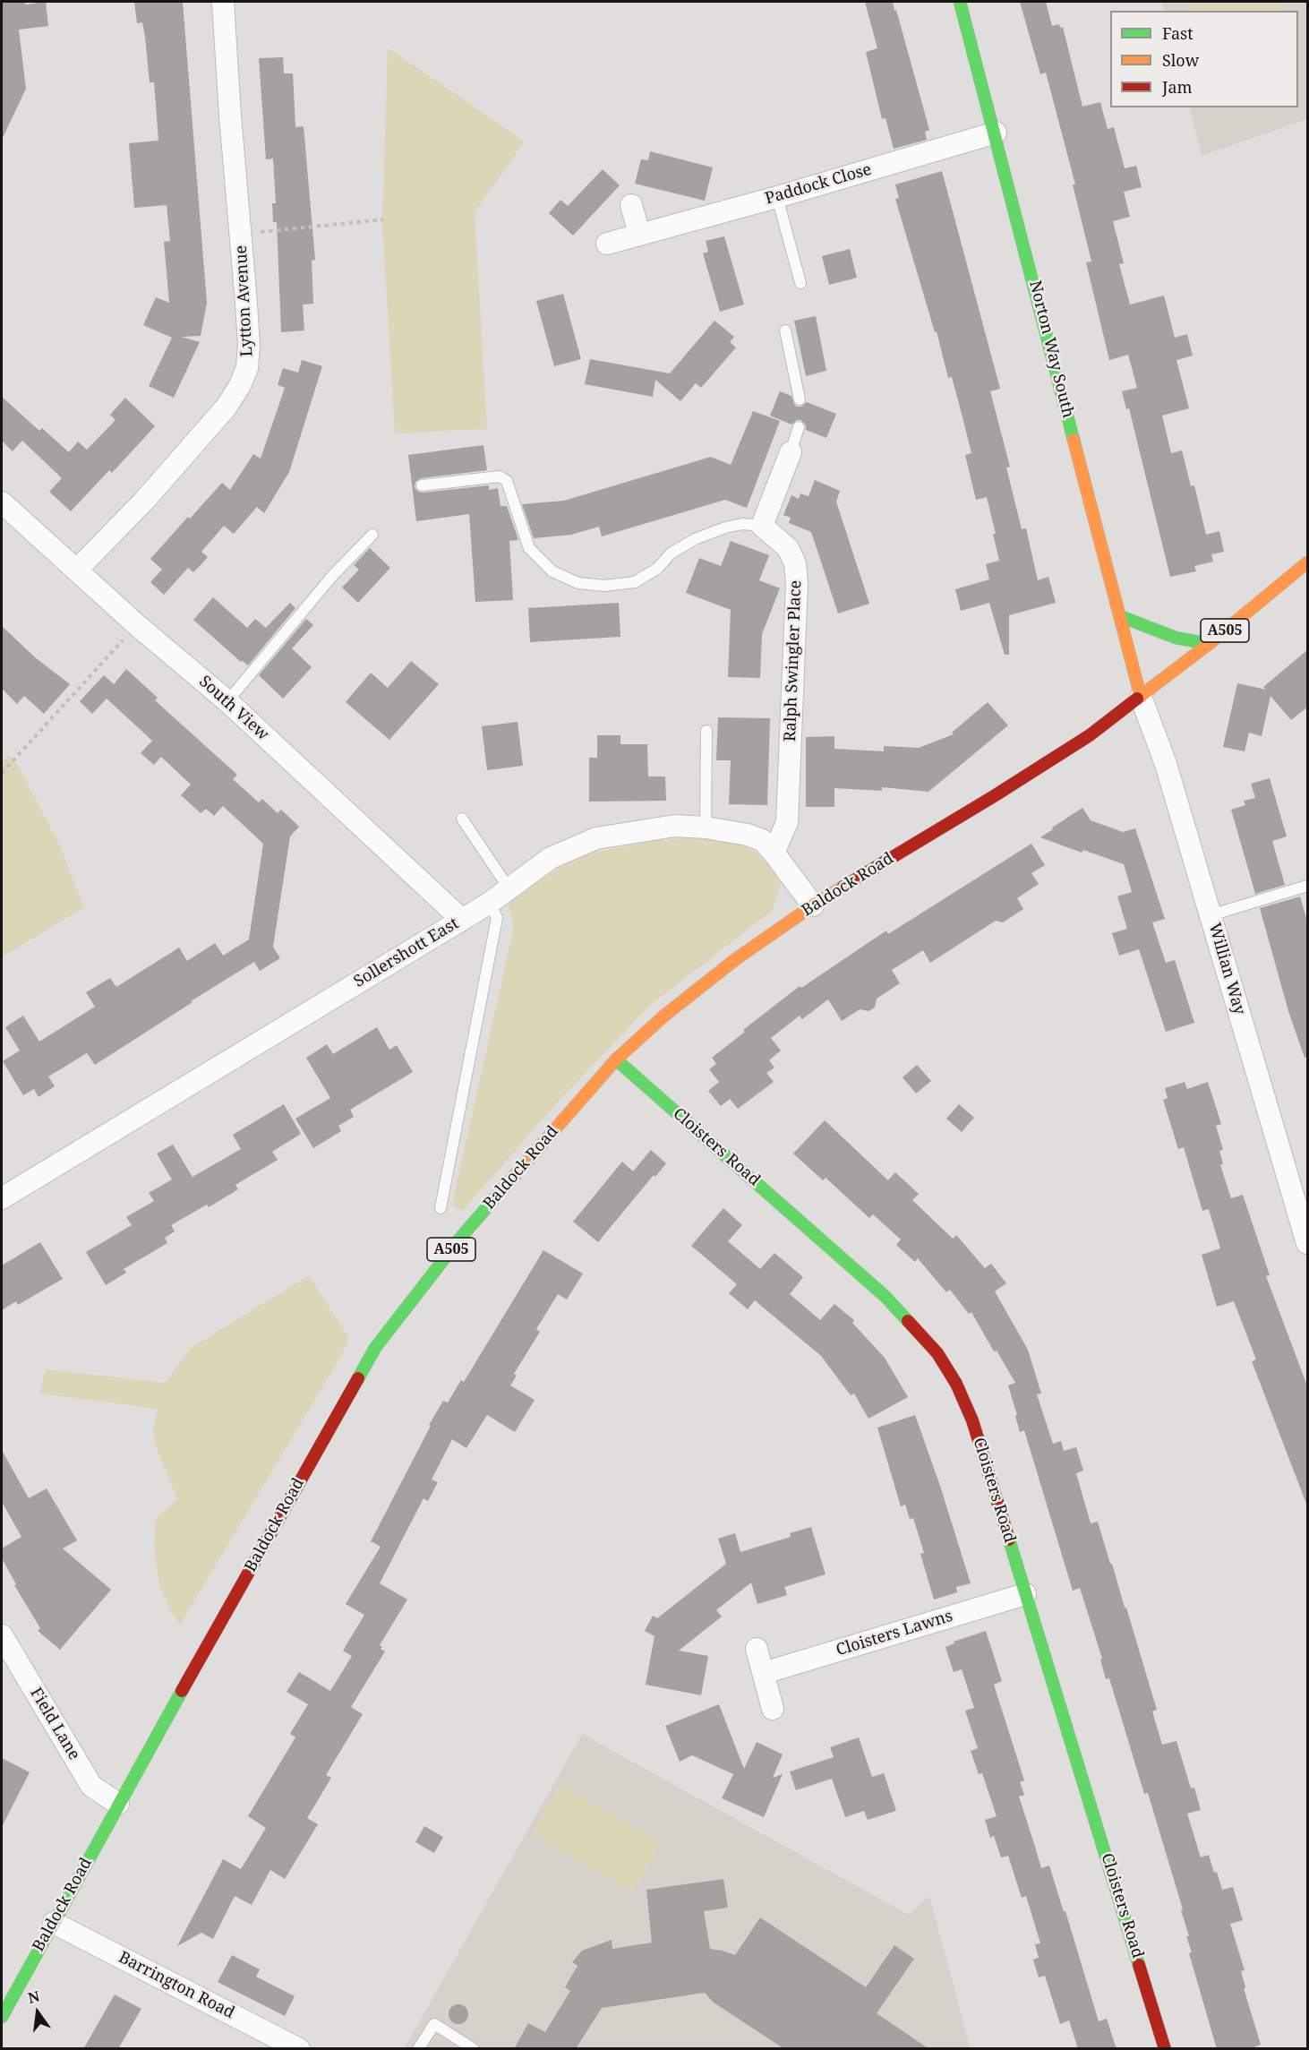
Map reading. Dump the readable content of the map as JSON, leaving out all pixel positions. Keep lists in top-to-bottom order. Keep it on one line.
{"streets":{"main road":["Norton Way South","A505","Baldock Road","Cloisters Road"],"street":["Paddock Close","Lytton Avenue","Ralph Swingler Place","South View","Sollershott East","Willian Way","Cloisters Lawns","Field Lane","Barrington Road"]},"crossings":[["Paddock Close","Norton Way South"],["Lytton Avenue","South View"],["Norton Way South","Baldock Road"],["Norton Way South","Willian Way"],["Ralph Swingler Place","Sollershott East"],["South View","Sollershott East"],["Baldock Road","Sollershott East"],["Baldock Road","Willian Way"],["Baldock Road","Cloisters Road"],["Baldock Road","Field Lane"],["Baldock Road","Barrington Road"],["Cloisters Road","Cloisters Lawns"]],"legend":["Fast","Slow","Jam"],"north":"top"}
